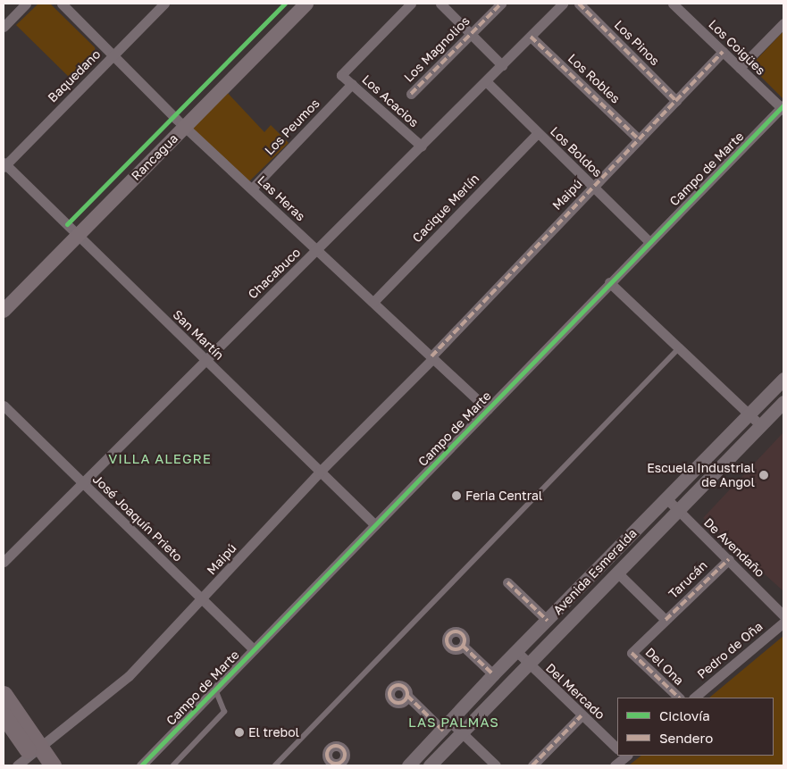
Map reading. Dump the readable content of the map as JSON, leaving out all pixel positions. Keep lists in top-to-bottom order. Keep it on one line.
{"streets":{"main road":["Rancagua"],"street":["Los Pinos","Los Coigües","Los Magnolios","Baquedano","Los Robles","Los Acacios","Los Peumos","Los Boldos","Campo de Marte","Maipú","Las Heras","Cacique Merlín","Chacabuco","San Martín","José Joaquín Prieto","De Avendaño","Avenida Esmeralda","Tarucán","Pedro de Oña","Del Ona","Del Mercado"]},"crossings":[["Los Pinos","Maipú"],["Los Coigües","Campo de Marte"],["Los Coigües","Maipú"],["Baquedano","Las Heras"],["Baquedano","San Martín"],["Los Robles","Maipú"],["Los Robles","Chacabuco"],["Los Acacios","Los Peumos"],["Los Acacios","Chacabuco"],["Los Peumos","Las Heras"],["Los Boldos","Campo de Marte"],["Los Boldos","Maipú"],["Los Boldos","Cacique Merlín"],["Los Boldos","Chacabuco"],["Rancagua","Las Heras"],["Rancagua","San Martín"],["Campo de Marte","Las Heras"],["Campo de Marte","San Martín"],["Campo de Marte","José Joaquín Prieto"],["Maipú","Las Heras"],["Maipú","San Martín"],["Maipú","José Joaquín Prieto"],["Las Heras","Cacique Merlín"],["Las Heras","Chacabuco"],["Chacabuco","San Martín"],["Chacabuco","José Joaquín Prieto"],["De Avendaño","Avenida Esmeralda"],["De Avendaño","Tarucán"],["Avenida Esmeralda","Del Mercado"],["Tarucán","Del Ona"]],"districts":["VILLA ALEGRE","LAS PALMAS"],"places":["Escuela Industrial de Angol","Feria Central","El trebol"],"legend":["Ciclovía","Sendero"]}
